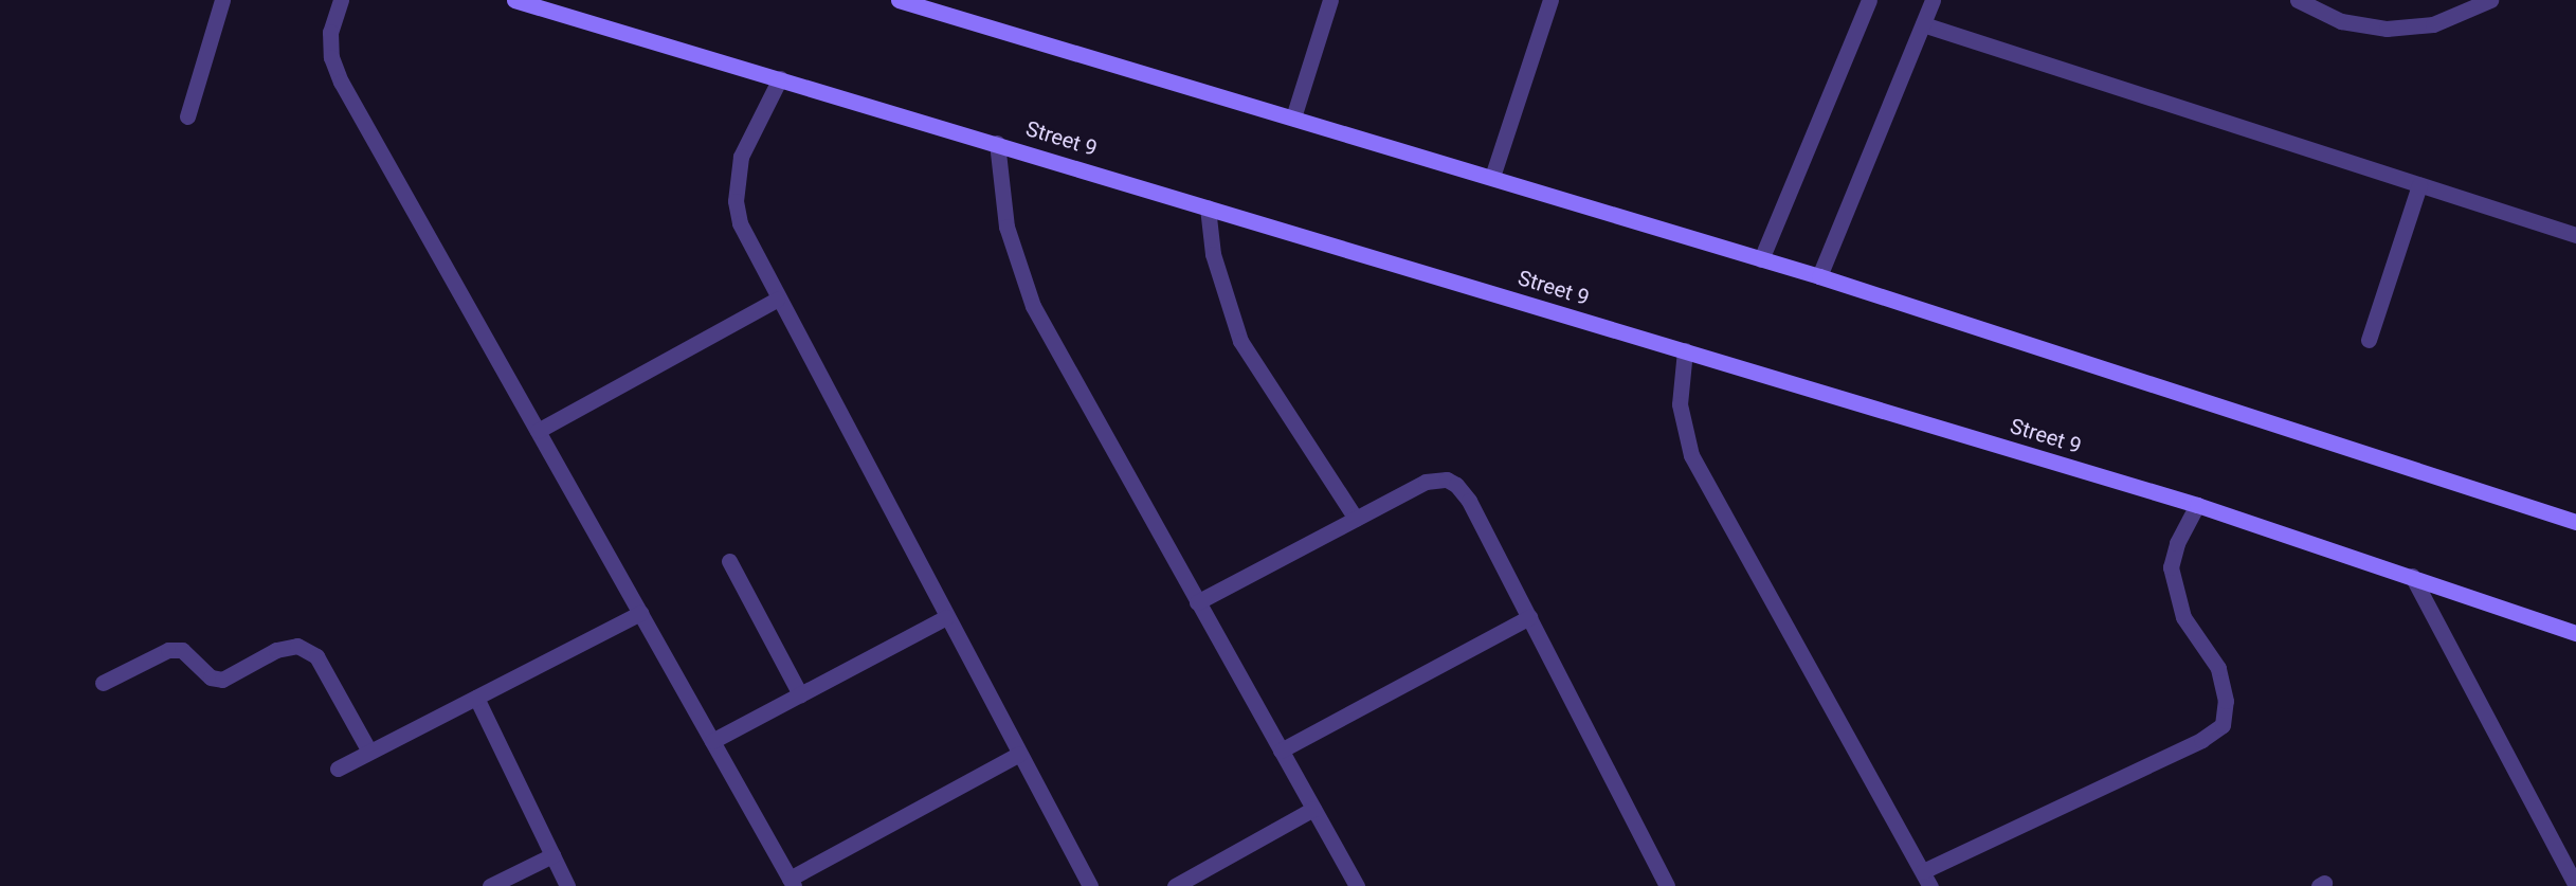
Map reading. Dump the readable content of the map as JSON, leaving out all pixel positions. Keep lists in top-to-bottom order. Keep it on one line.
{"streets":{"main road":["Street 9"]}}
